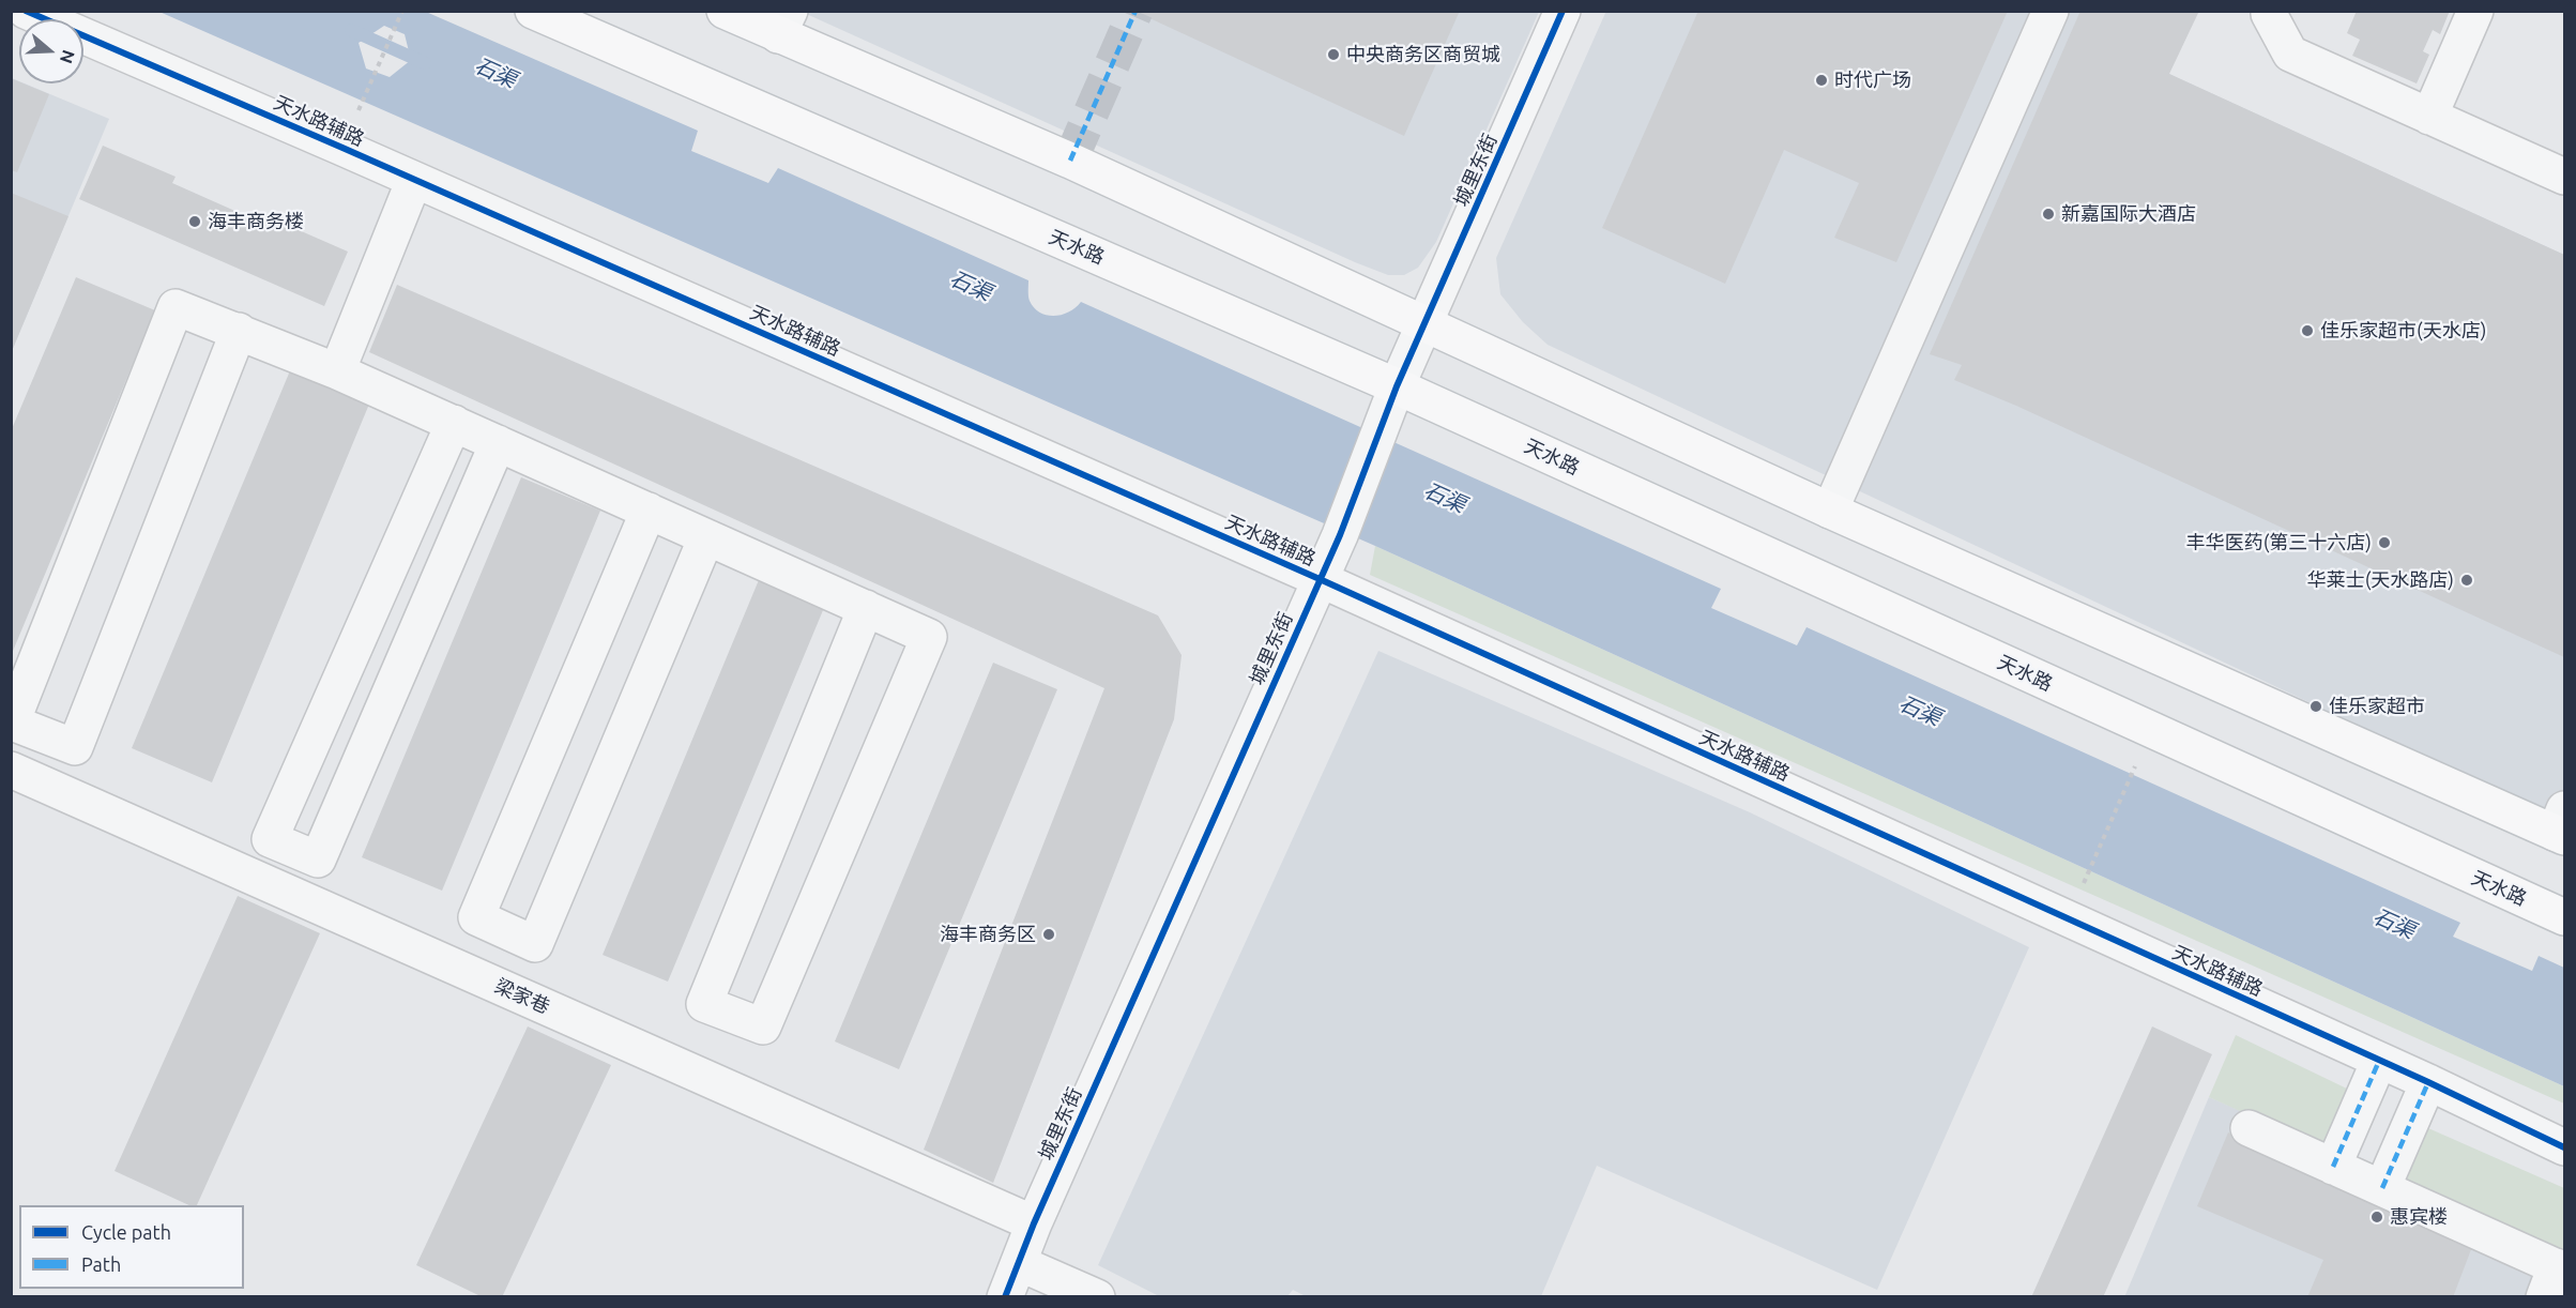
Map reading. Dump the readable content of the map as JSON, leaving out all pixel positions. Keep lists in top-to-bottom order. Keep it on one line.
{"streets":{"main road":["天水路"],"street":["天水路辅路","城里东街","梁家巷"]},"crossings":[["天水路辅路","城里东街"],["城里东街","天水路"],["城里东街","梁家巷"]],"water":["石渠"],"places":["中央商务区商贸城","时代广场","新嘉国际大酒店","海丰商务楼","佳乐家超市(天水店)","丰华医药(第三十六店)","华莱士(天水路店)","佳乐家超市","海丰商务区","惠宾楼"],"legend":["Cycle path","Path"],"north":"right"}
